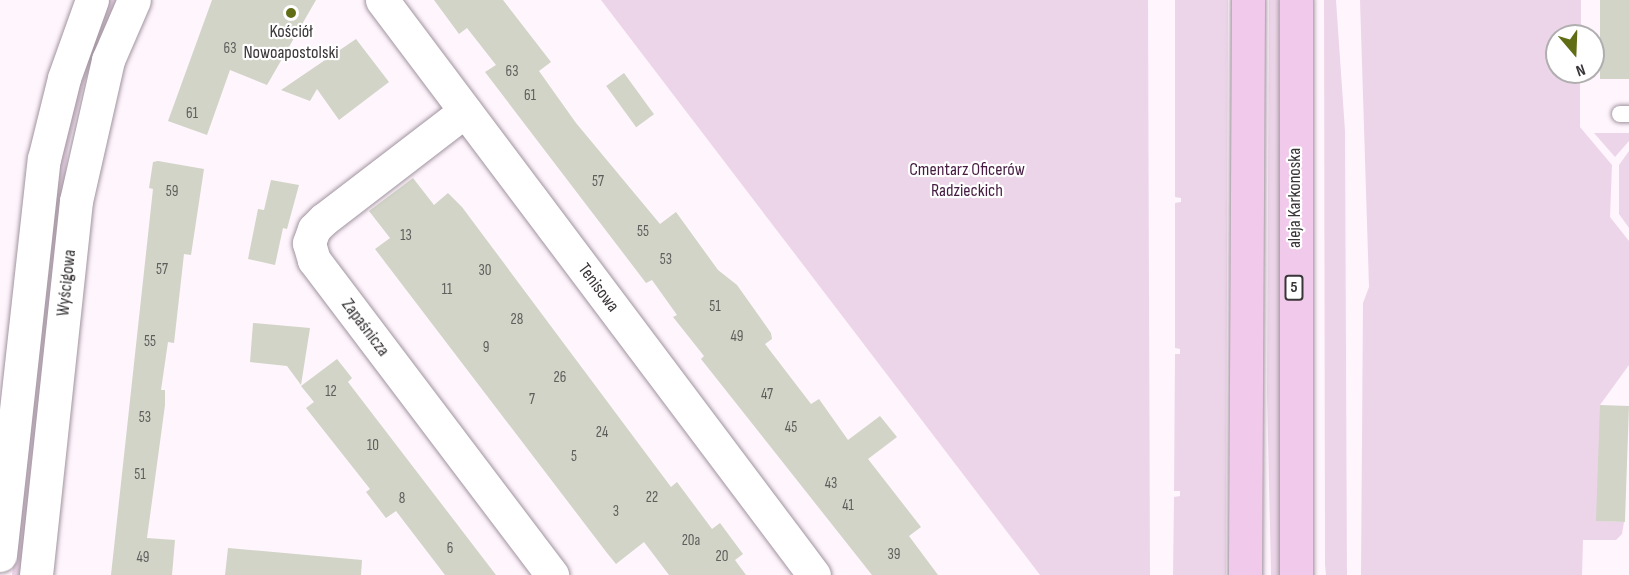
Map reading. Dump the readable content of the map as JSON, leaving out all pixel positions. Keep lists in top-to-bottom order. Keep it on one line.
{"streets":{"main road":["aleja Karkonoska","5"],"street":["Wyścigowa","Tenisowa","Zapaśnicza"]},"crossings":[["Tenisowa","Zapaśnicza"]],"parks":["Cmentarz Oficerów Radzieckich"],"places":["Kościół Nowoapostolski"],"house_numbers":["63","63","61","61","57","59","55","13","53","57","30","11","51","28","49","55","9","26","12","47","7","53","45","24","10","5","51","43","22","8","41","3","20a","6","39","20","49"],"north":"bottom"}
